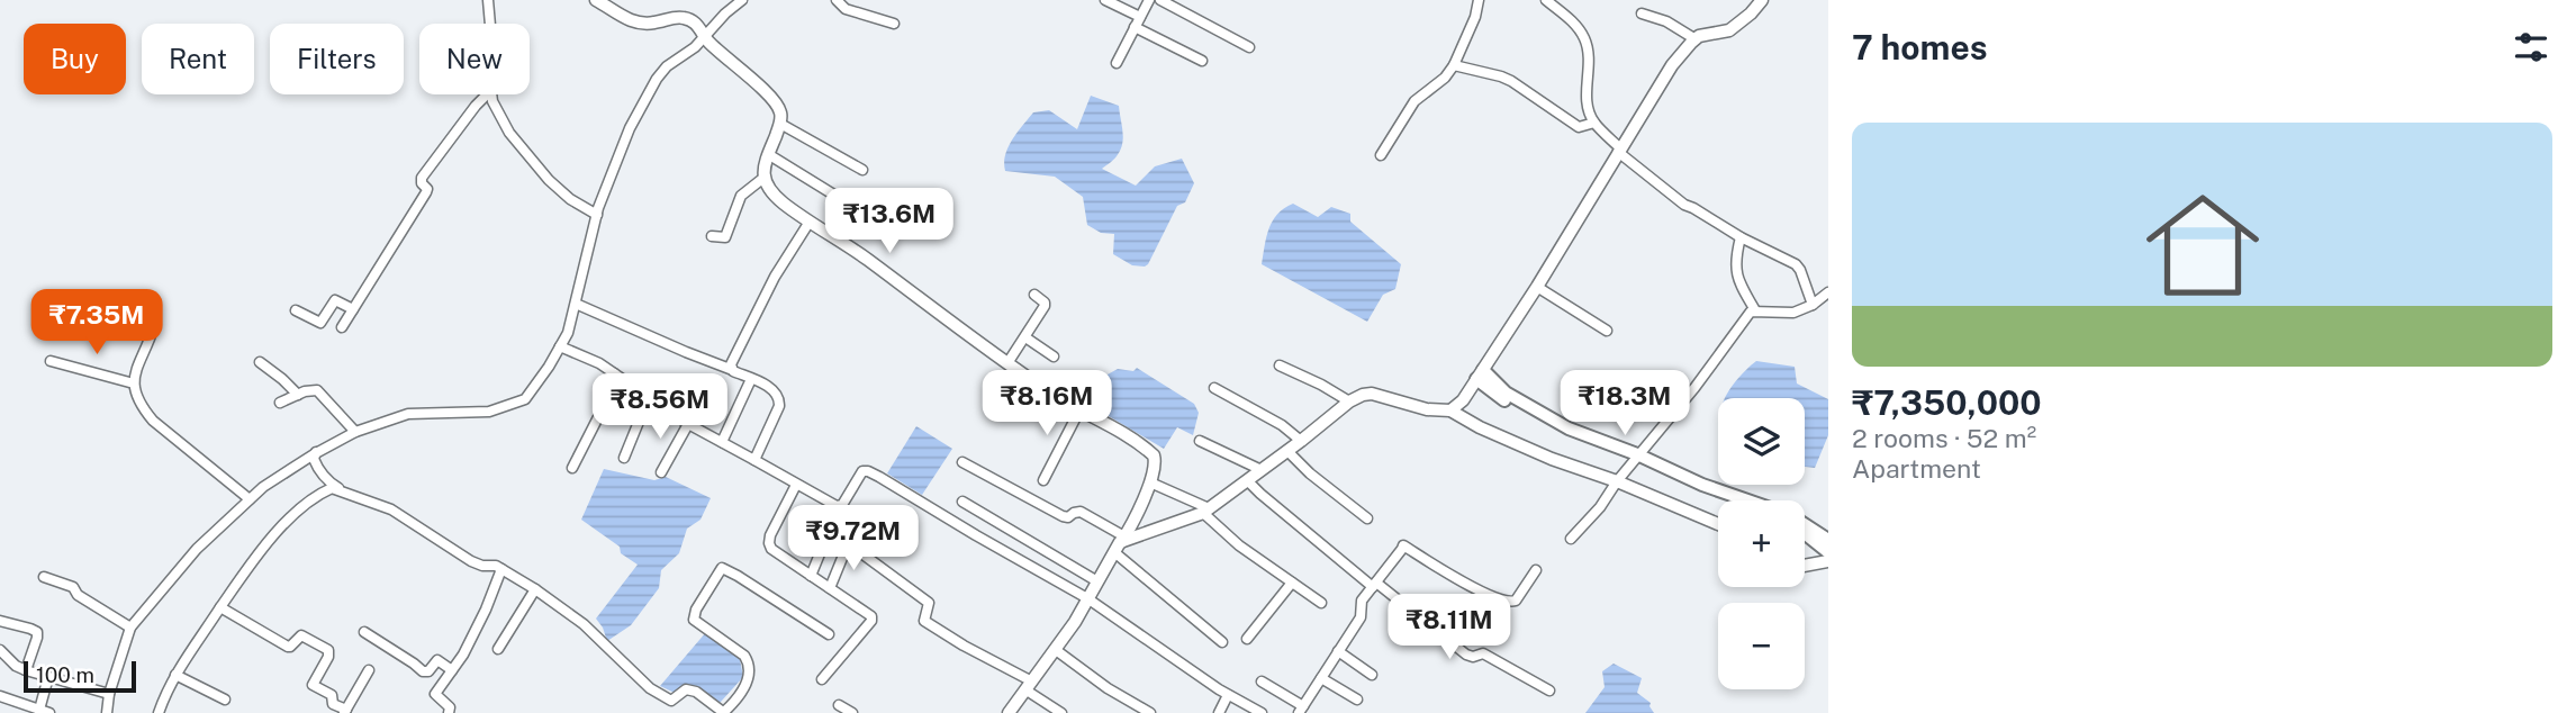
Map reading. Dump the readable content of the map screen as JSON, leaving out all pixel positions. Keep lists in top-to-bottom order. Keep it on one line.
{"scale_bar":"100 m","page":{"heading":"7 homes","chip":["Buy","Rent","Filters","New"],"list":[{"name":"₹7,350,000","note":"2 rooms · 52 m² · Apartment"}],"price":["₹13.6M","₹7.35M","₹8.16M","₹18.3M","₹8.56M","₹9.72M","₹8.11M"],"map_buttons":["+","−"],"scale":"100 m"}}
